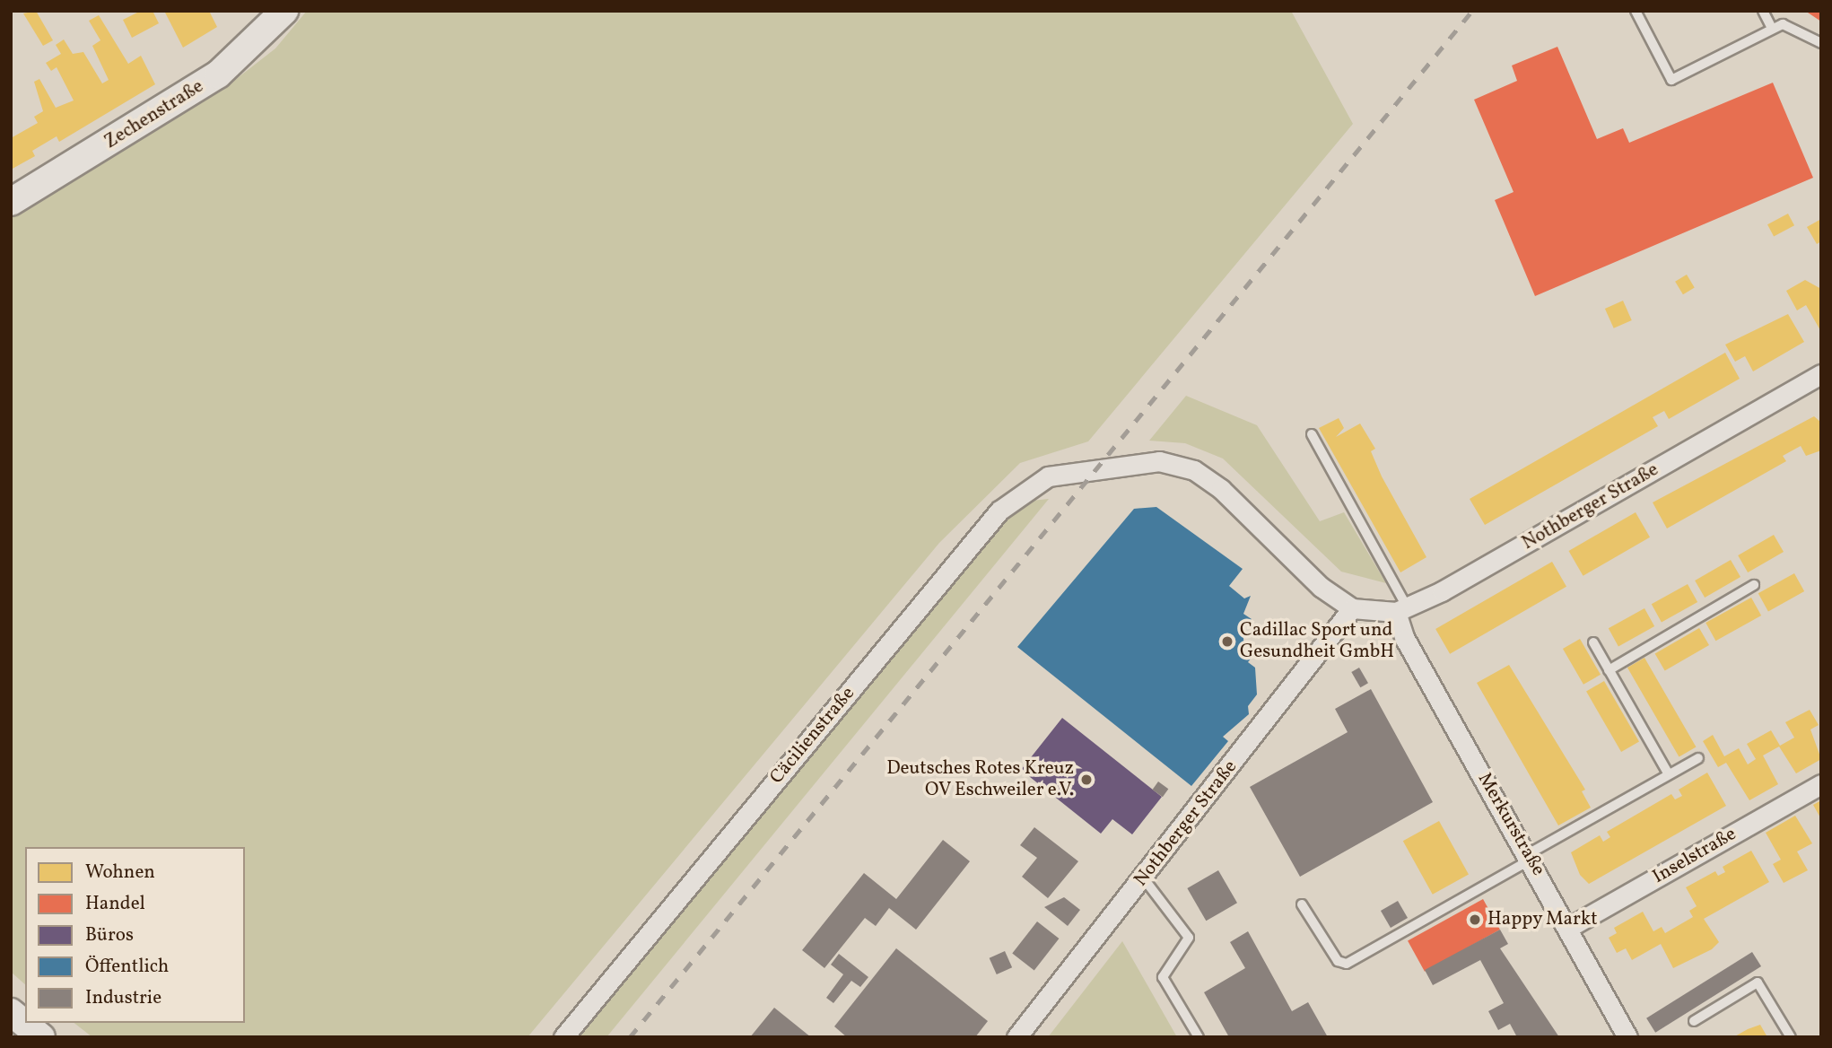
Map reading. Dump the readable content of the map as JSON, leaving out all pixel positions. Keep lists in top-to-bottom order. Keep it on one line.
{"streets":{"main road":["Zechenstraße"],"street":["Nothberger Straße","Cäcilienstraße","Merkurstraße","Inselstraße"]},"crossings":[["Nothberger Straße","Cäcilienstraße"],["Nothberger Straße","Merkurstraße"],["Merkurstraße","Inselstraße"]],"places":["Cadillac Sport und Gesundheit GmbH","Deutsches Rotes Kreuz OV Eschweiler e.V.","Happy Markt"],"legend":["Wohnen","Handel","Büros","Öffentlich","Industrie"]}
